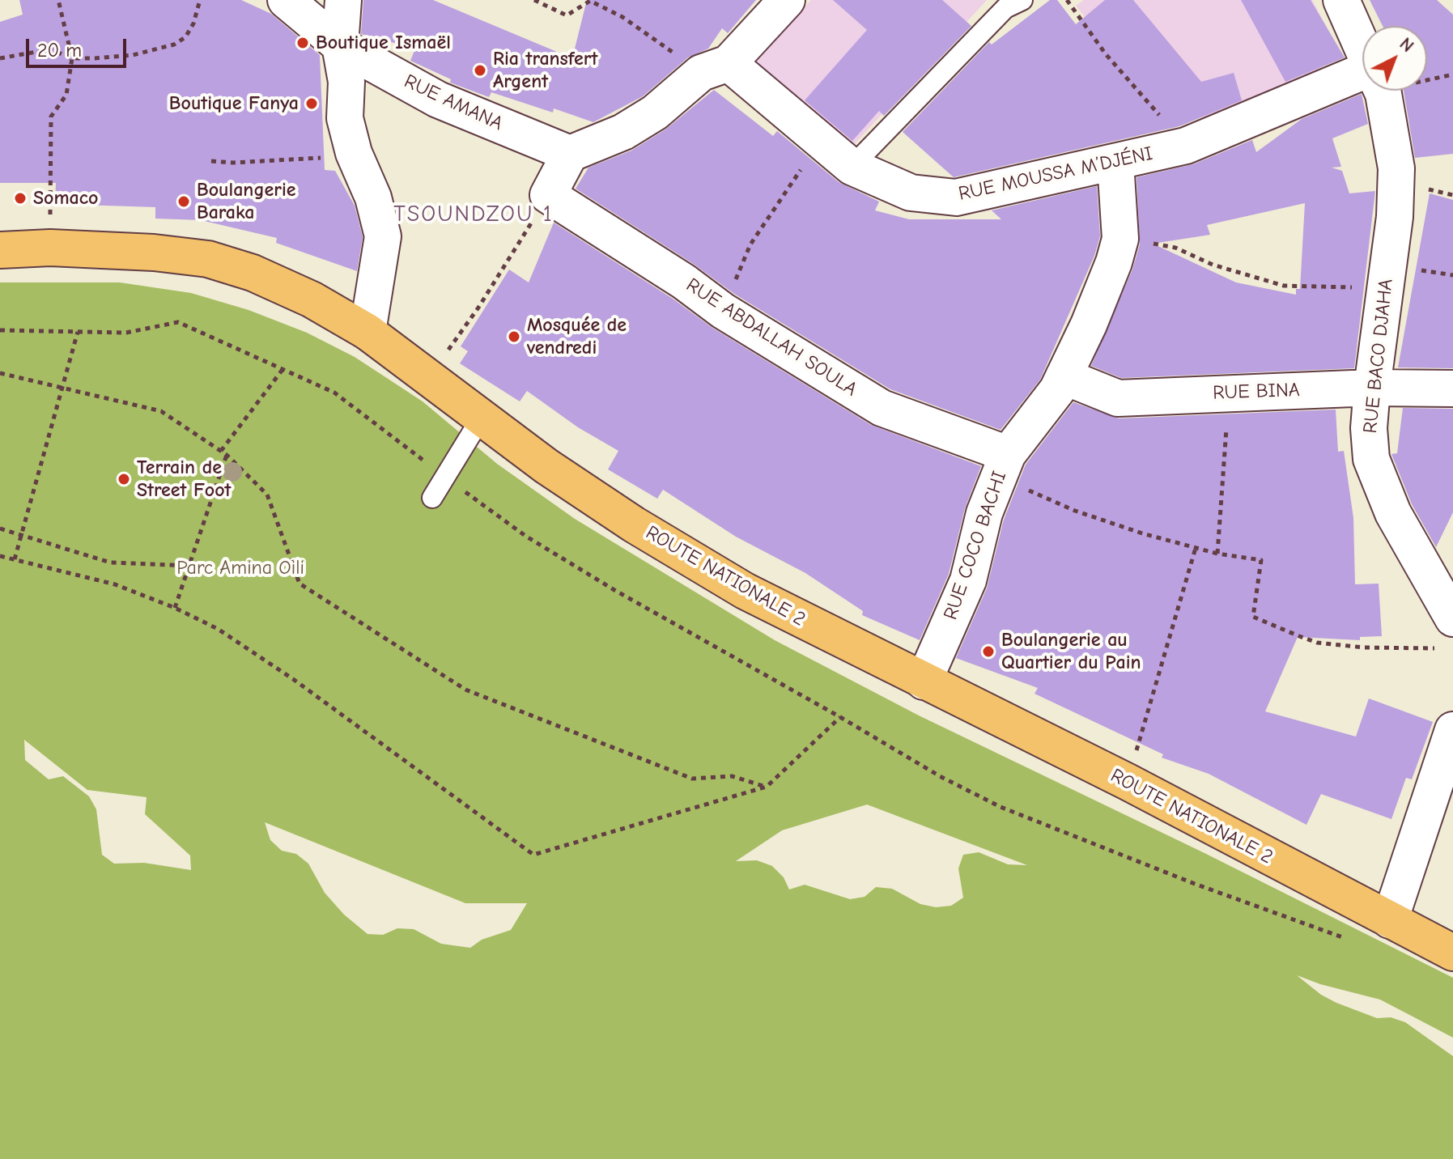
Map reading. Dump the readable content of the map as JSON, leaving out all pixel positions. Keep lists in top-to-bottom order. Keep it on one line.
{"streets":{"main road":["ROUTE NATIONALE 2"],"street":["RUE AMANA","RUE MOUSSA M’DJÉNI","RUE ABDALLAH SOULA","RUE BACO DJAHA","RUE BINA","RUE COCO BACHI"]},"crossings":[["RUE MOUSSA M’DJÉNI","RUE COCO BACHI"],["RUE ABDALLAH SOULA","RUE COCO BACHI"],["RUE BACO DJAHA","RUE BINA"],["RUE BINA","RUE COCO BACHI"],["RUE COCO BACHI","ROUTE NATIONALE 2"]],"districts":["TSOUNDZOU 1"],"parks":["Parc Amina Oili"],"places":["Boutique Ismaël","Ria transfert Argent","Boutique Fanya","Somaco","Boulangerie Baraka","Mosquée de vendredi","Terrain de Street Foot","Boulangerie au Quartier du Pain"],"scale_bar":"20 m","north":"top right"}
